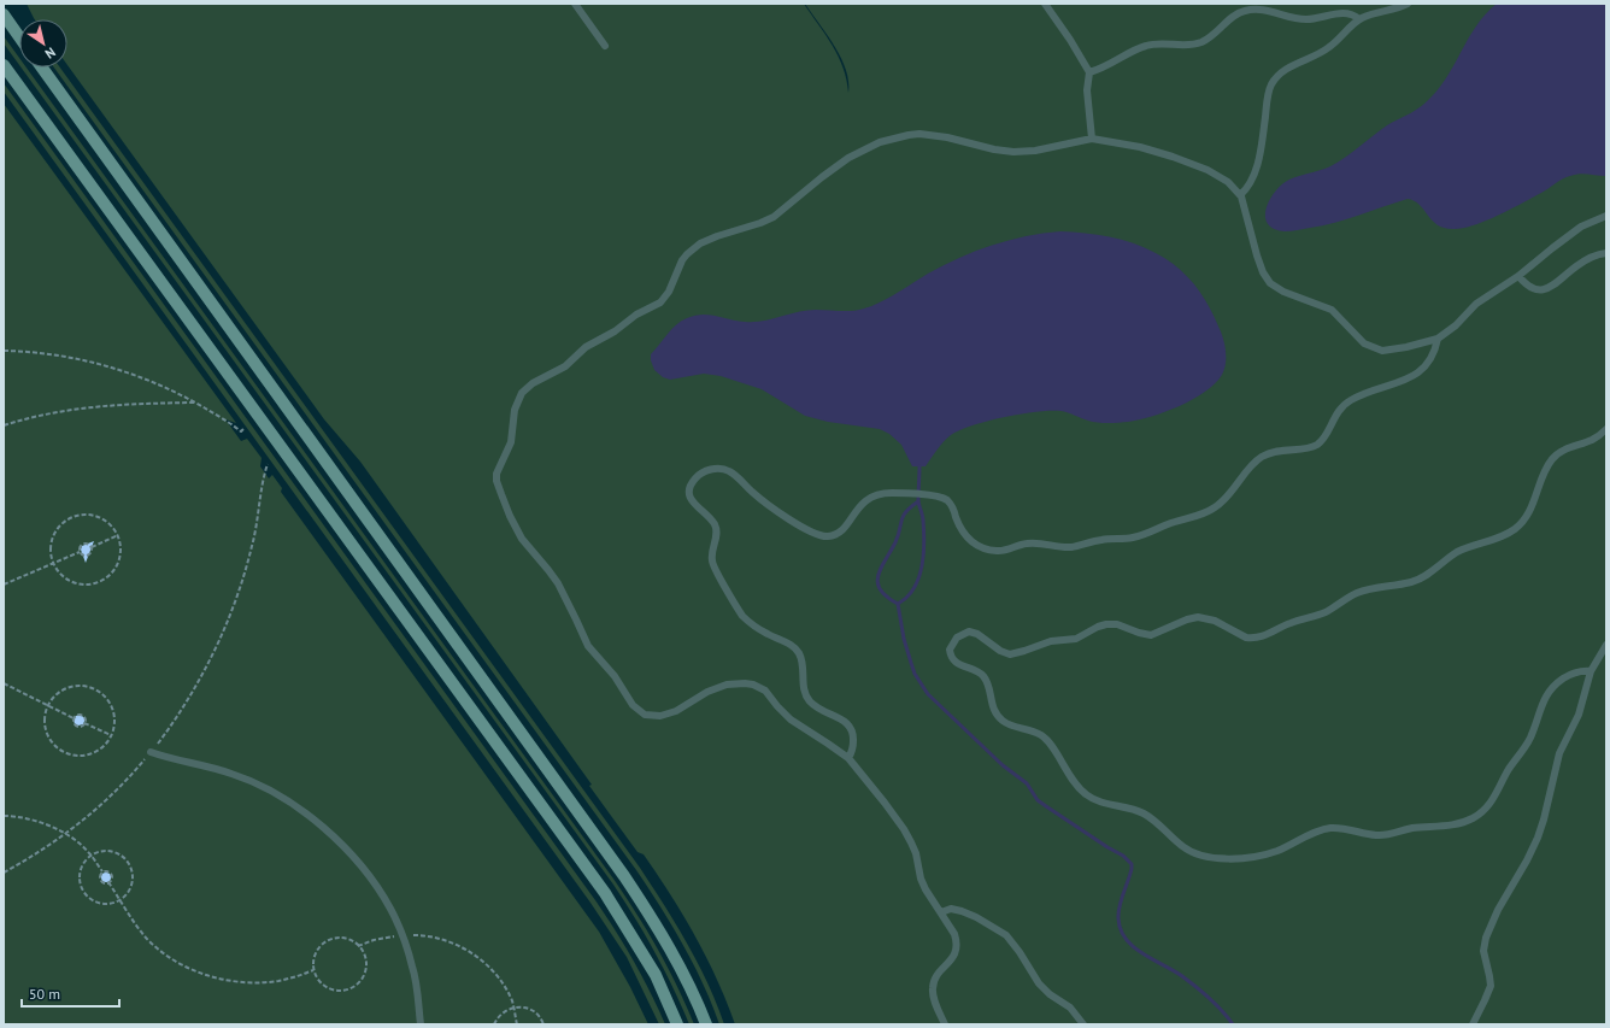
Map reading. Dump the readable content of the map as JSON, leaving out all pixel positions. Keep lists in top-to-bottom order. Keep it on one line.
{"scale_bar":"50 m","north":"bottom right"}
